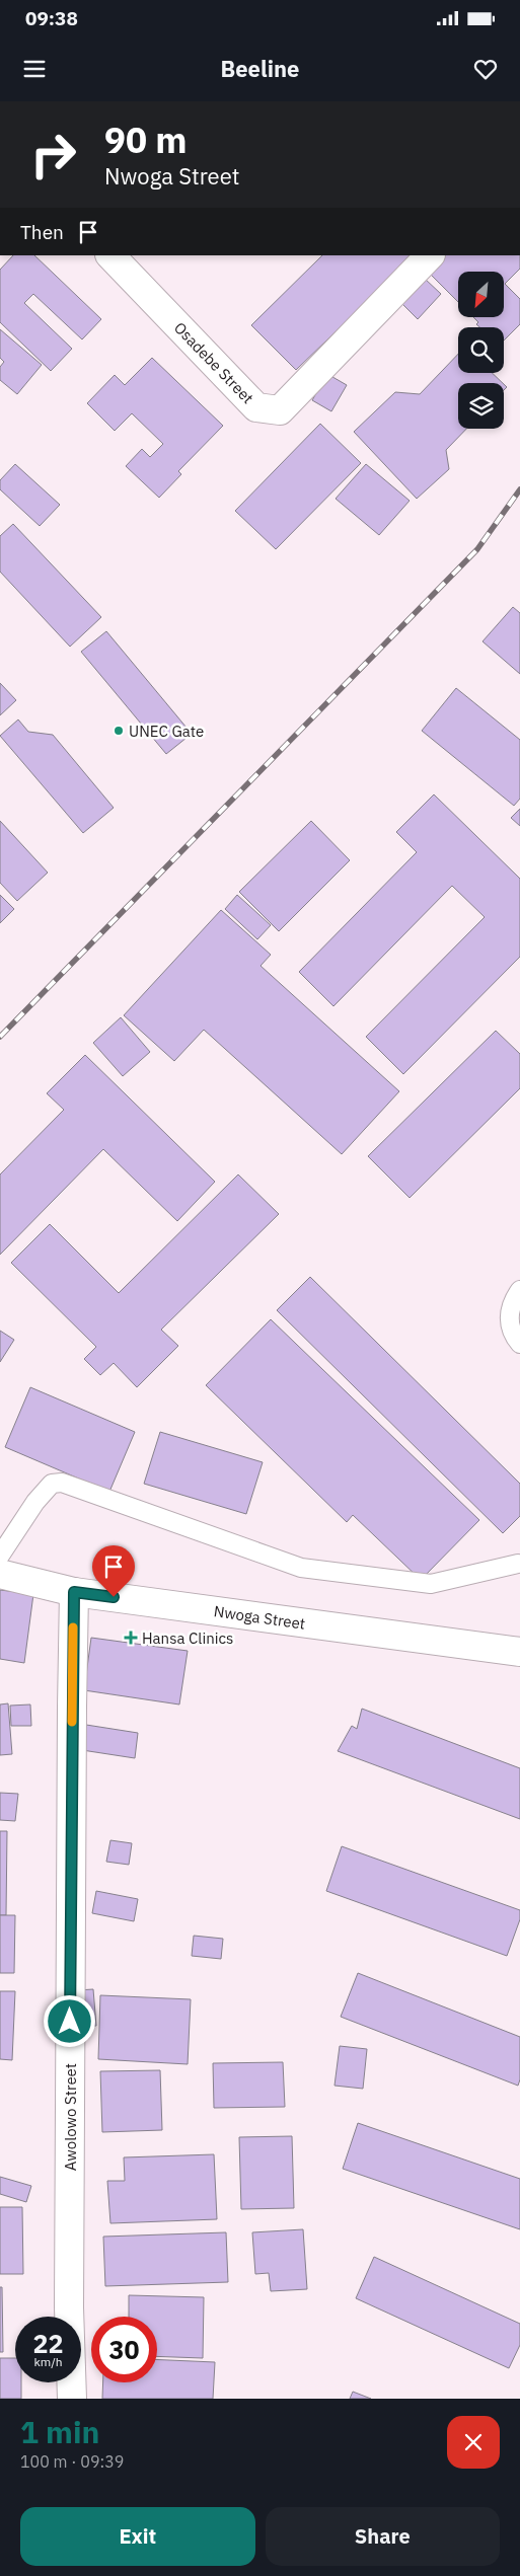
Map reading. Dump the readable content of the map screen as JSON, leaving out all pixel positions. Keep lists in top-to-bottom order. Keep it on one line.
{"streets":{"street":["Osadebe Street","Nwoga Street","Awolowo Street"]},"crossings":[["Nwoga Street","Awolowo Street"]],"places":{"other":["UNEC Gate"],"health":["Hansa Clinics"]},"north":"bottom left","page":{"status":"09:38","header":"Beeline","turn":["90 m","Nwoga Street"],"then":"Then","speed":"22 km/h","limit":"30","heading":["1 min","100 m · 09:39"],"buttons":["Exit","Share"]}}
